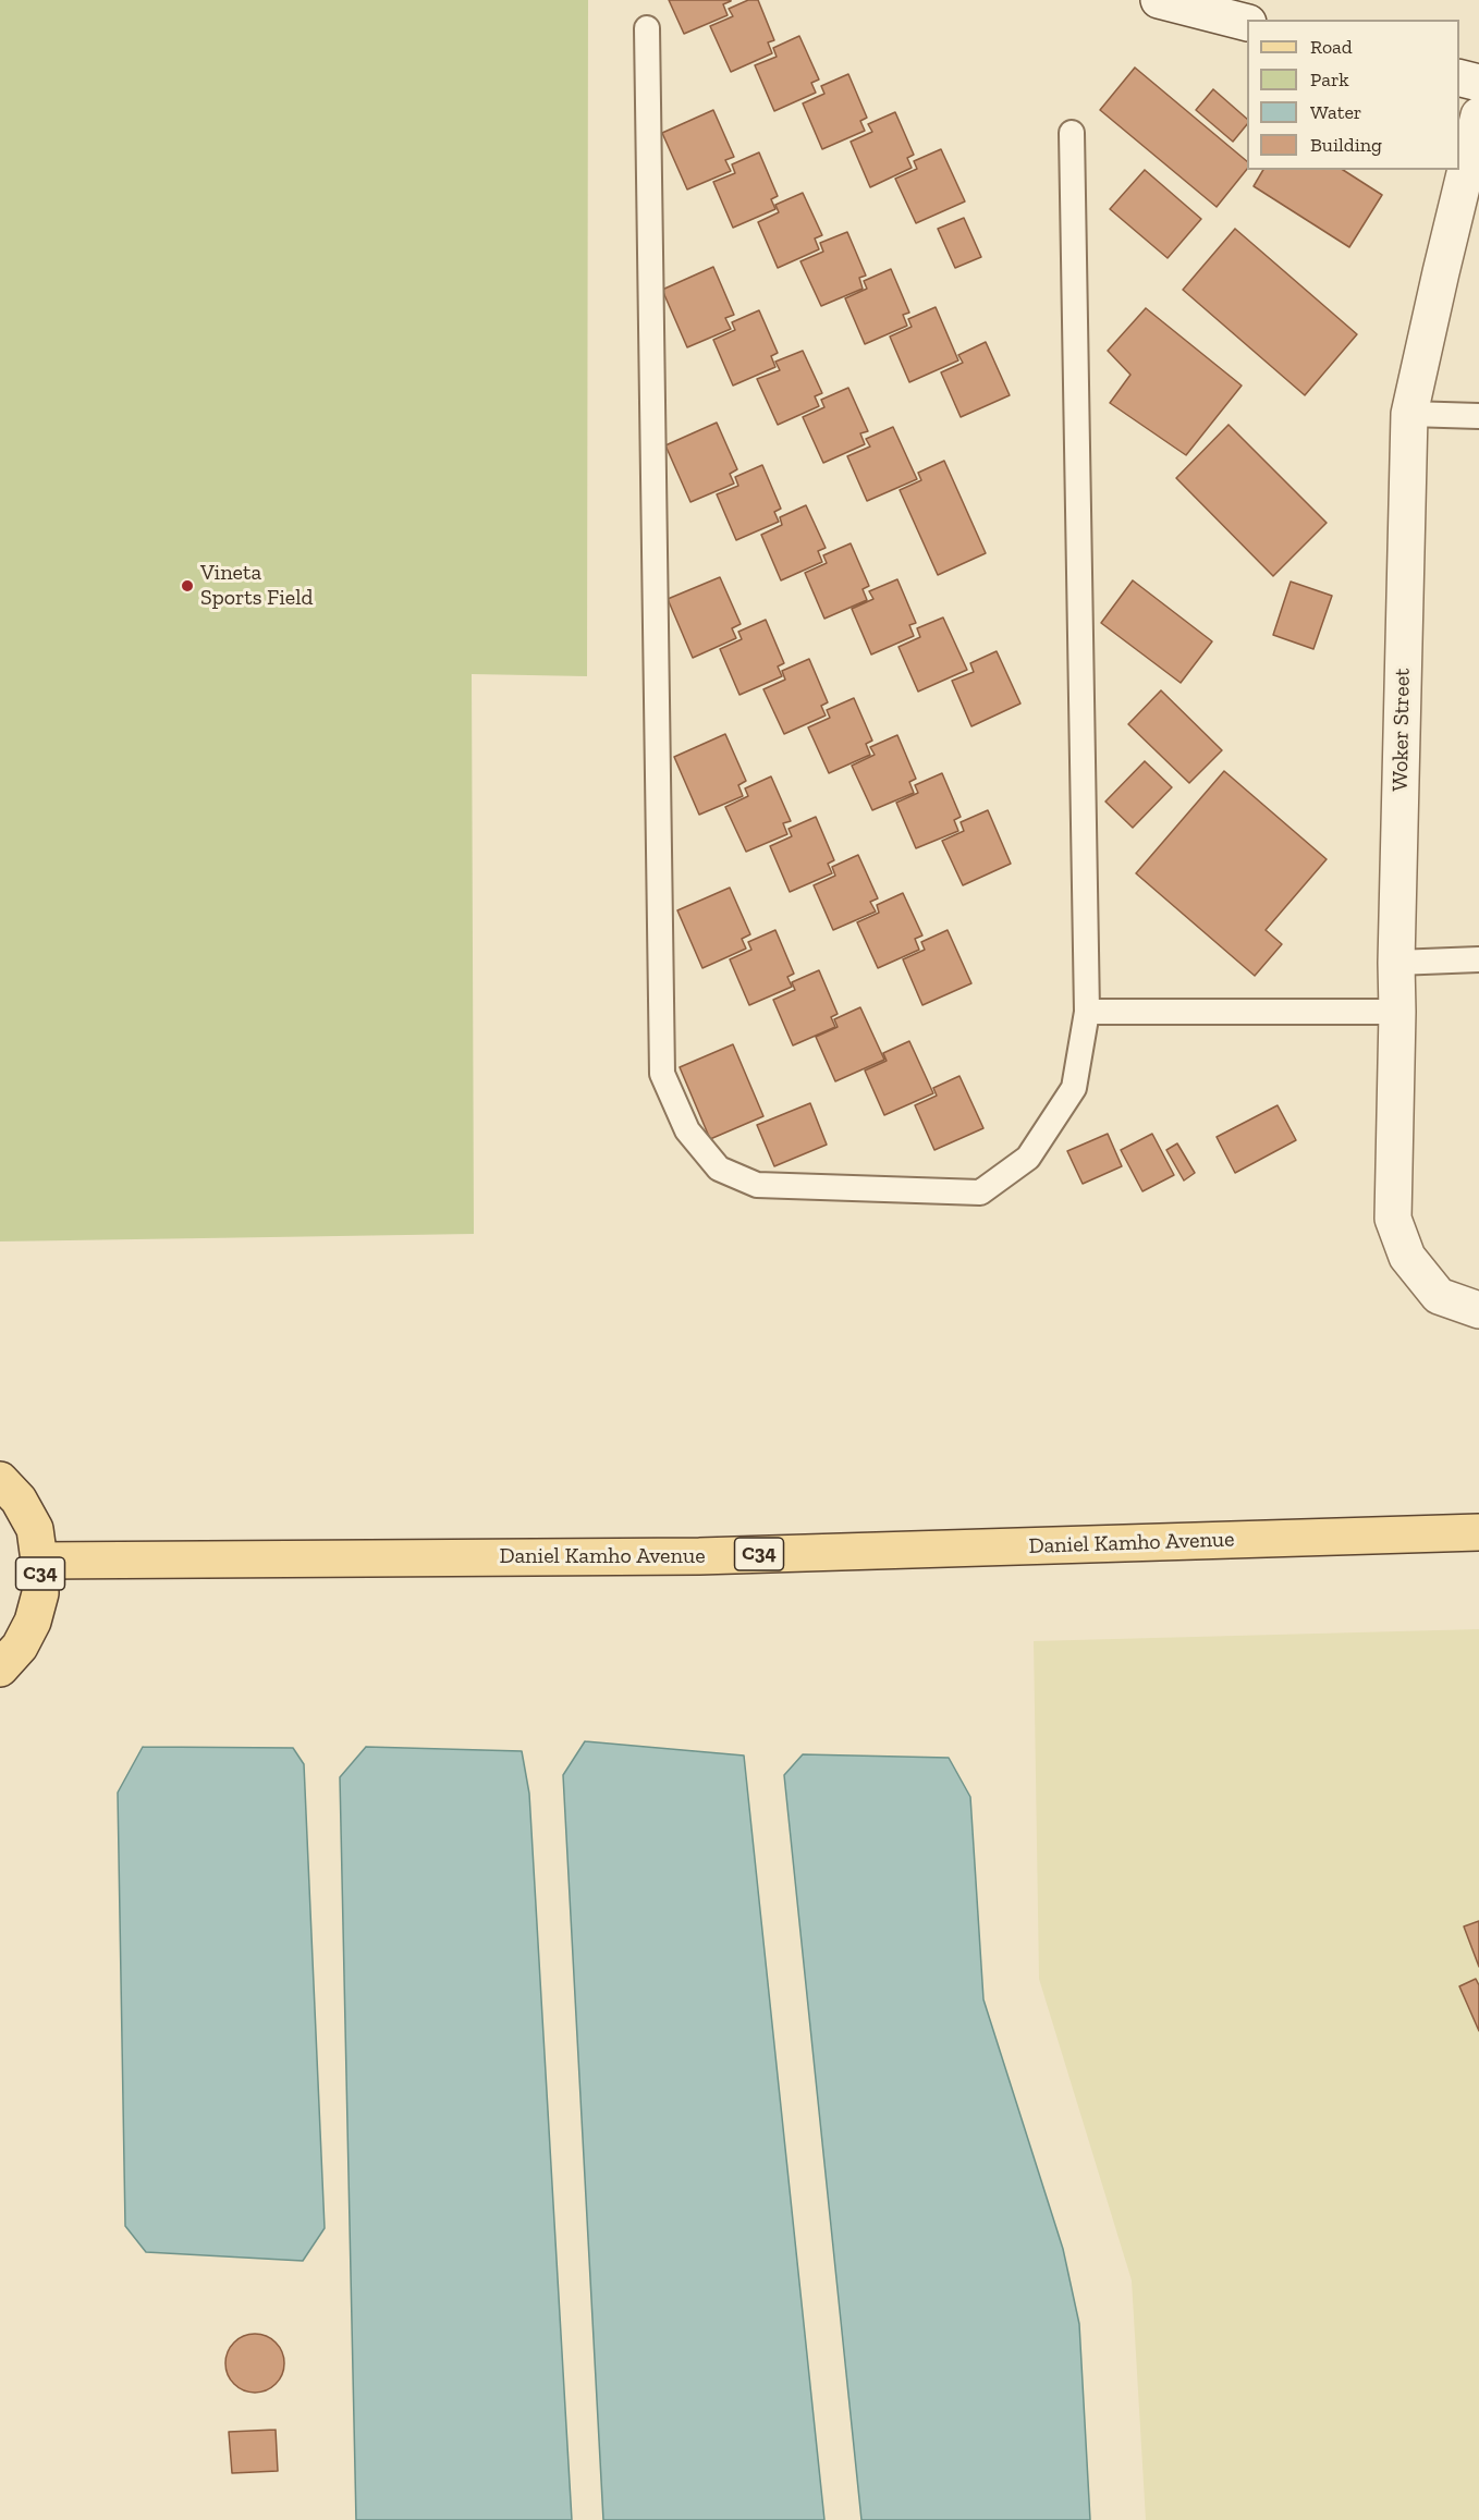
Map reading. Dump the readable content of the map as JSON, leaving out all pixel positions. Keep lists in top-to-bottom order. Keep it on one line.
{"streets":{"main road":["Daniel Kamho Avenue","C34"],"street":["Woker Street"]},"crossings":[["Daniel Kamho Avenue","C34"]],"places":["Vineta Sports Field"],"legend":["Road","Park","Water","Building"]}
